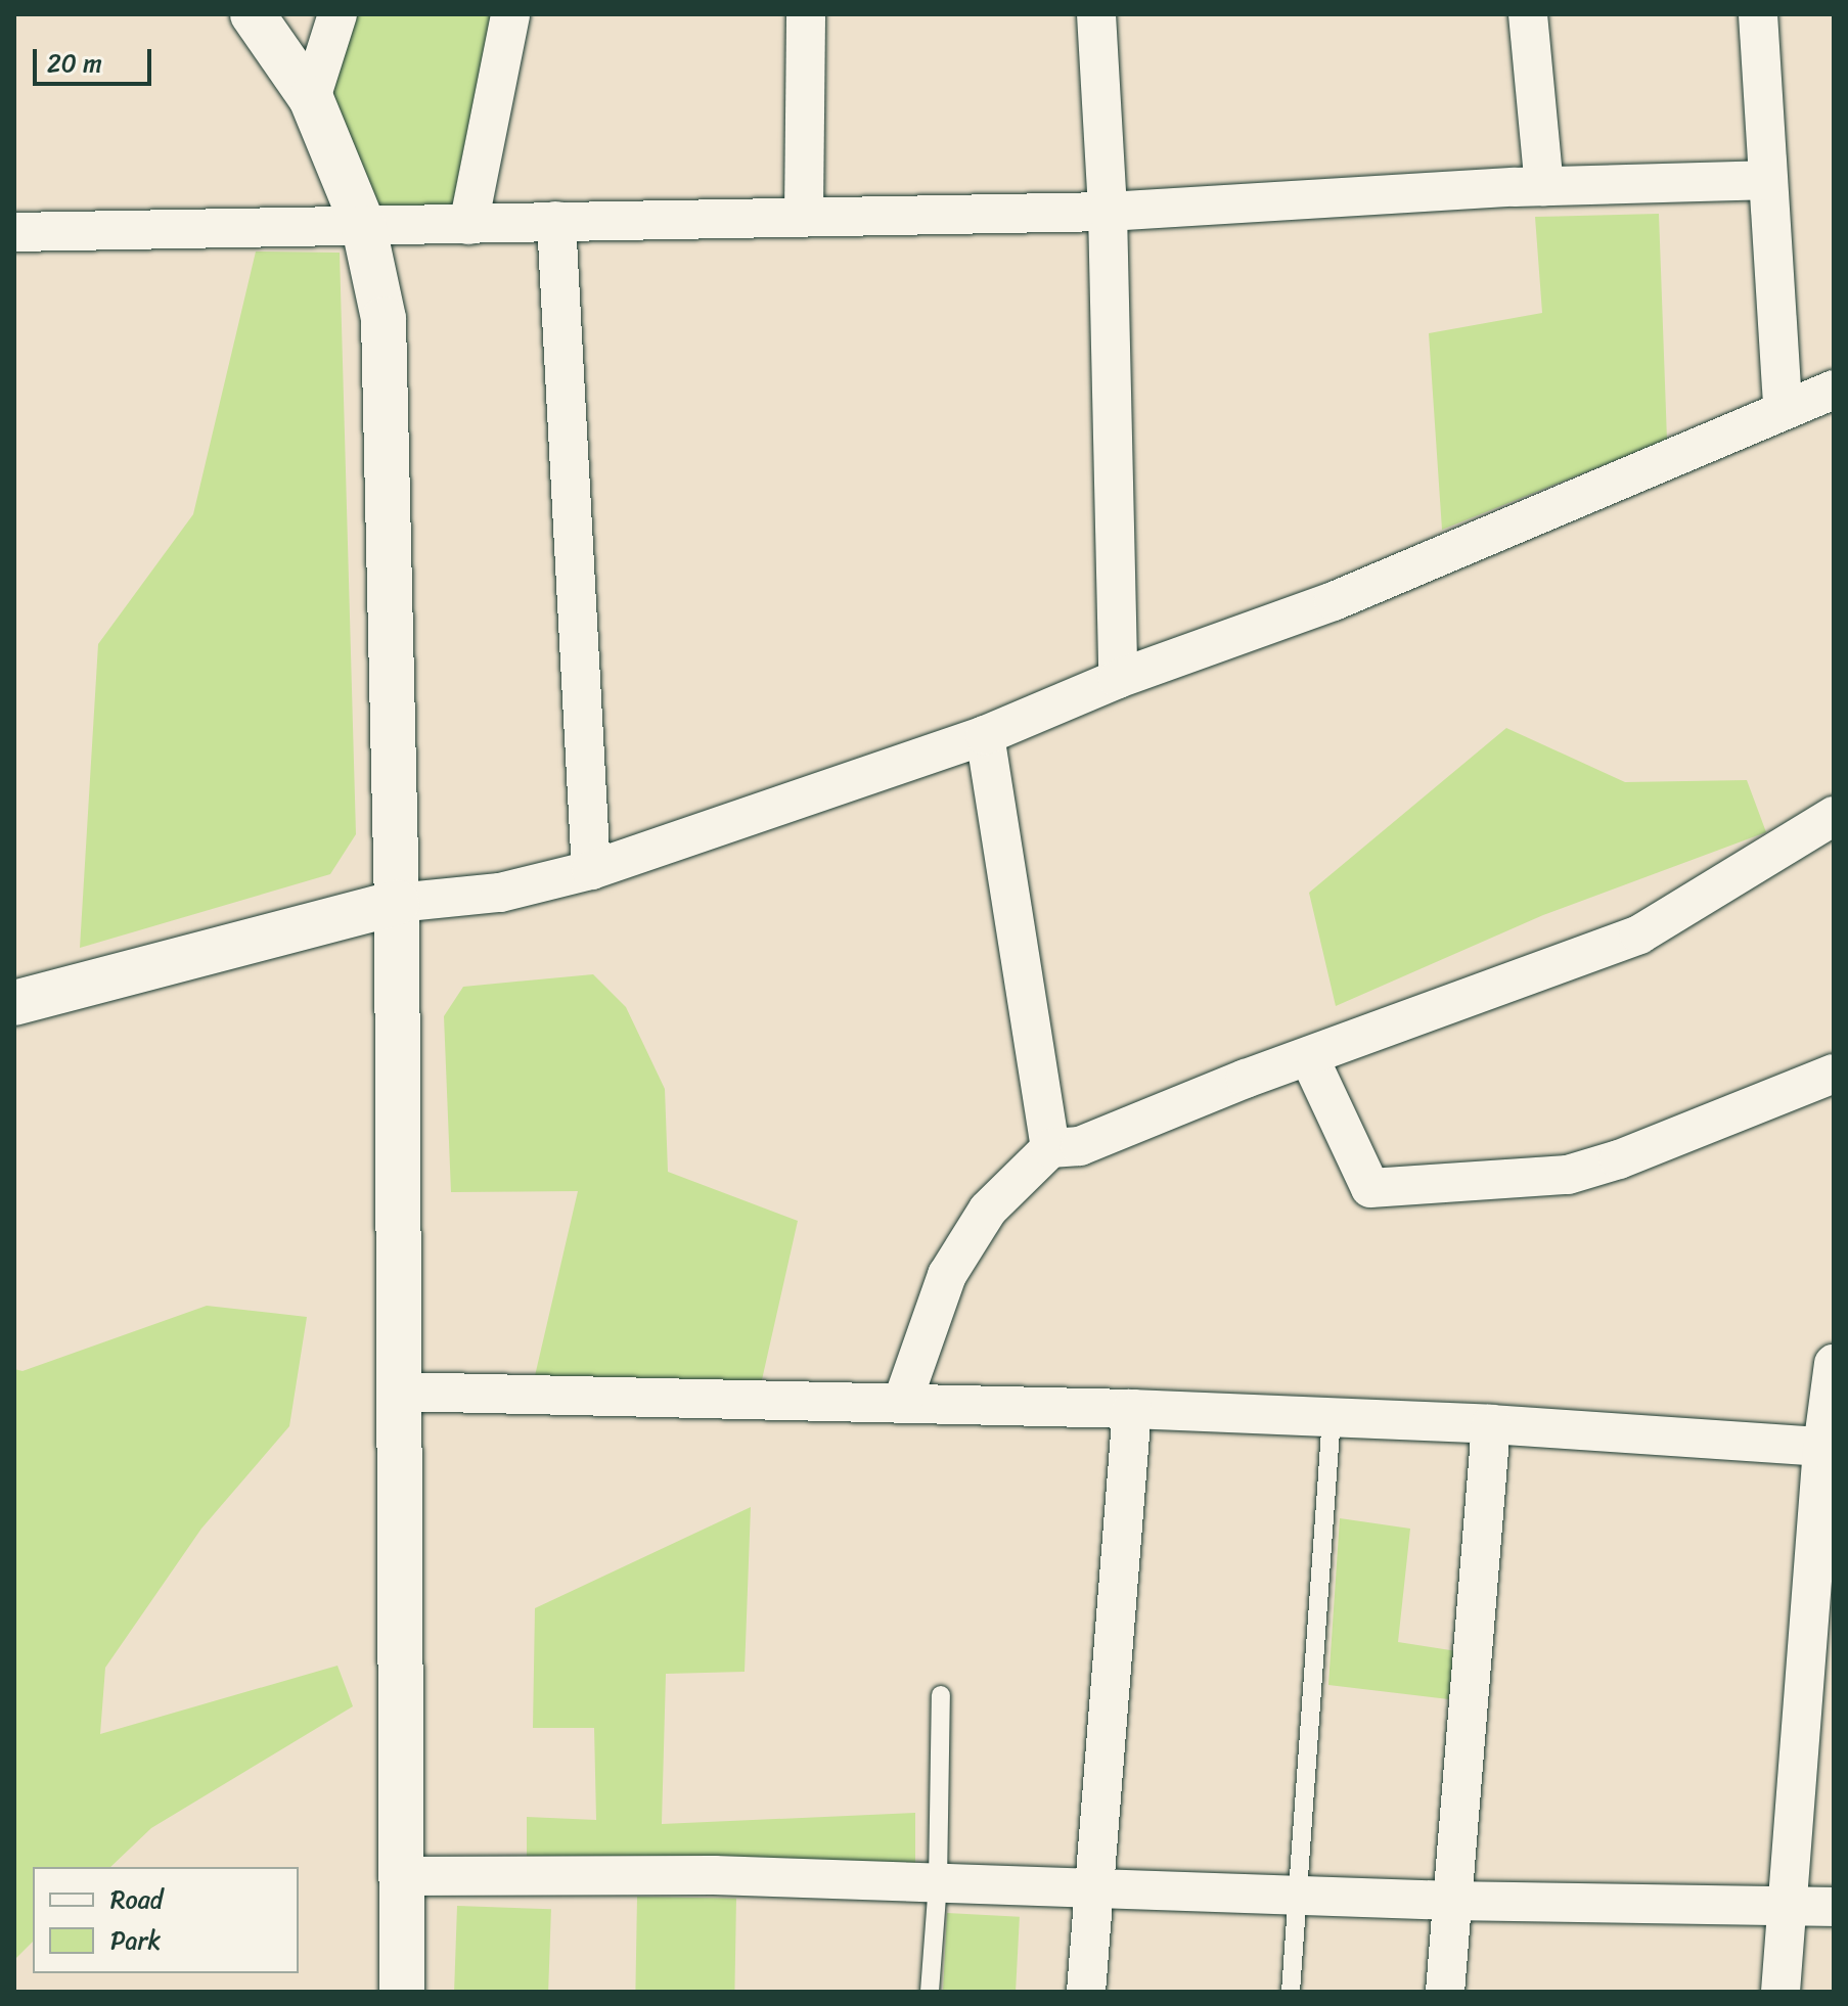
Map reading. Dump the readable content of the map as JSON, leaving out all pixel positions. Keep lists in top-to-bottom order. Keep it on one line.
{"legend":["Road","Park"],"scale_bar":"20 m"}
